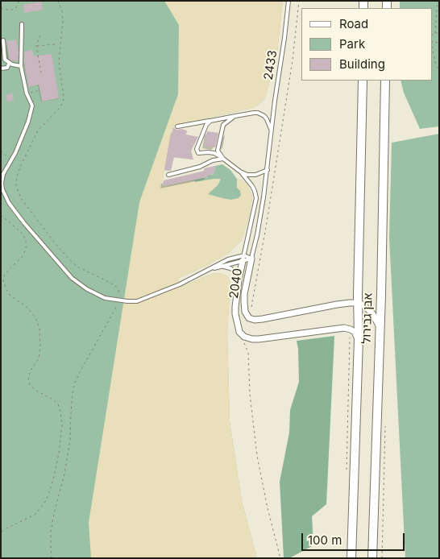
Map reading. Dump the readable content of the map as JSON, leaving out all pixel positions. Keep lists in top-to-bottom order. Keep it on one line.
{"streets":{"street":["2040","אבן גבירול"],"lane":["2433"]},"crossings":[["2433","2040"],["2040","אבן גבירול"]],"legend":["Road","Park","Building"],"scale_bar":"100 m"}
